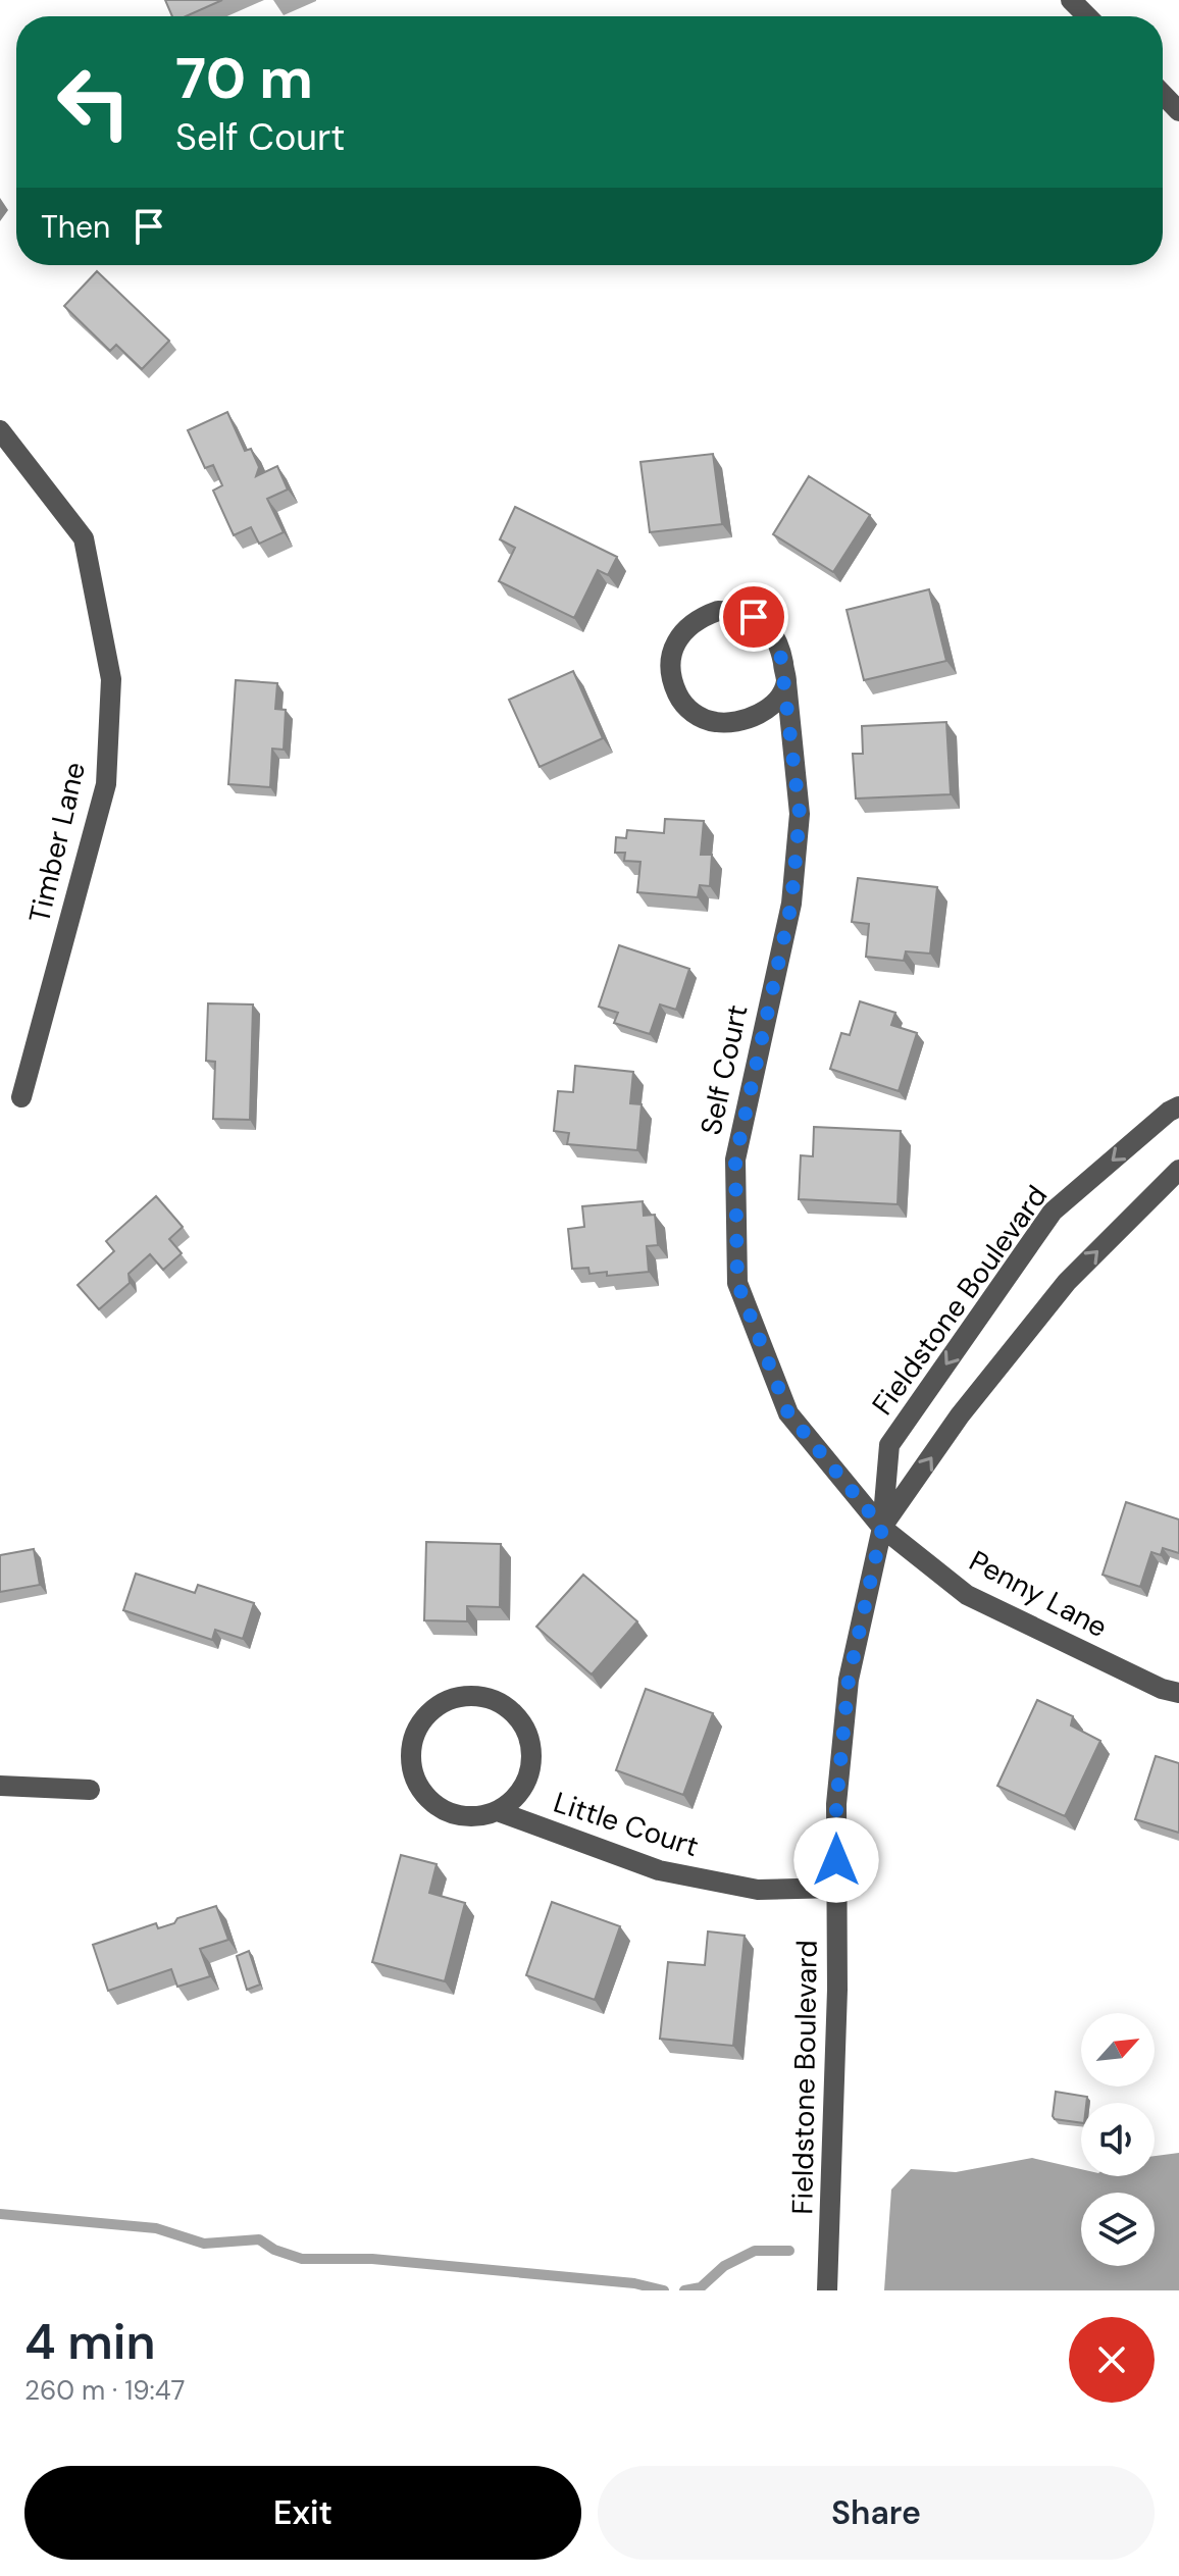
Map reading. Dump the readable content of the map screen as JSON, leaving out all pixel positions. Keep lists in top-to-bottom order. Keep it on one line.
{"streets":{"street":["Timber Lane","Self Court","Fieldstone Boulevard","Penny Lane","Little Court"]},"crossings":[["Self Court","Fieldstone Boulevard"],["Self Court","Penny Lane"],["Fieldstone Boulevard","Penny Lane"],["Fieldstone Boulevard","Little Court"]],"north":"top right","page":{"turn":["70 m","Self Court"],"then":"Then","heading":["4 min","260 m · 19:47"],"buttons":["Exit","Share"]}}
